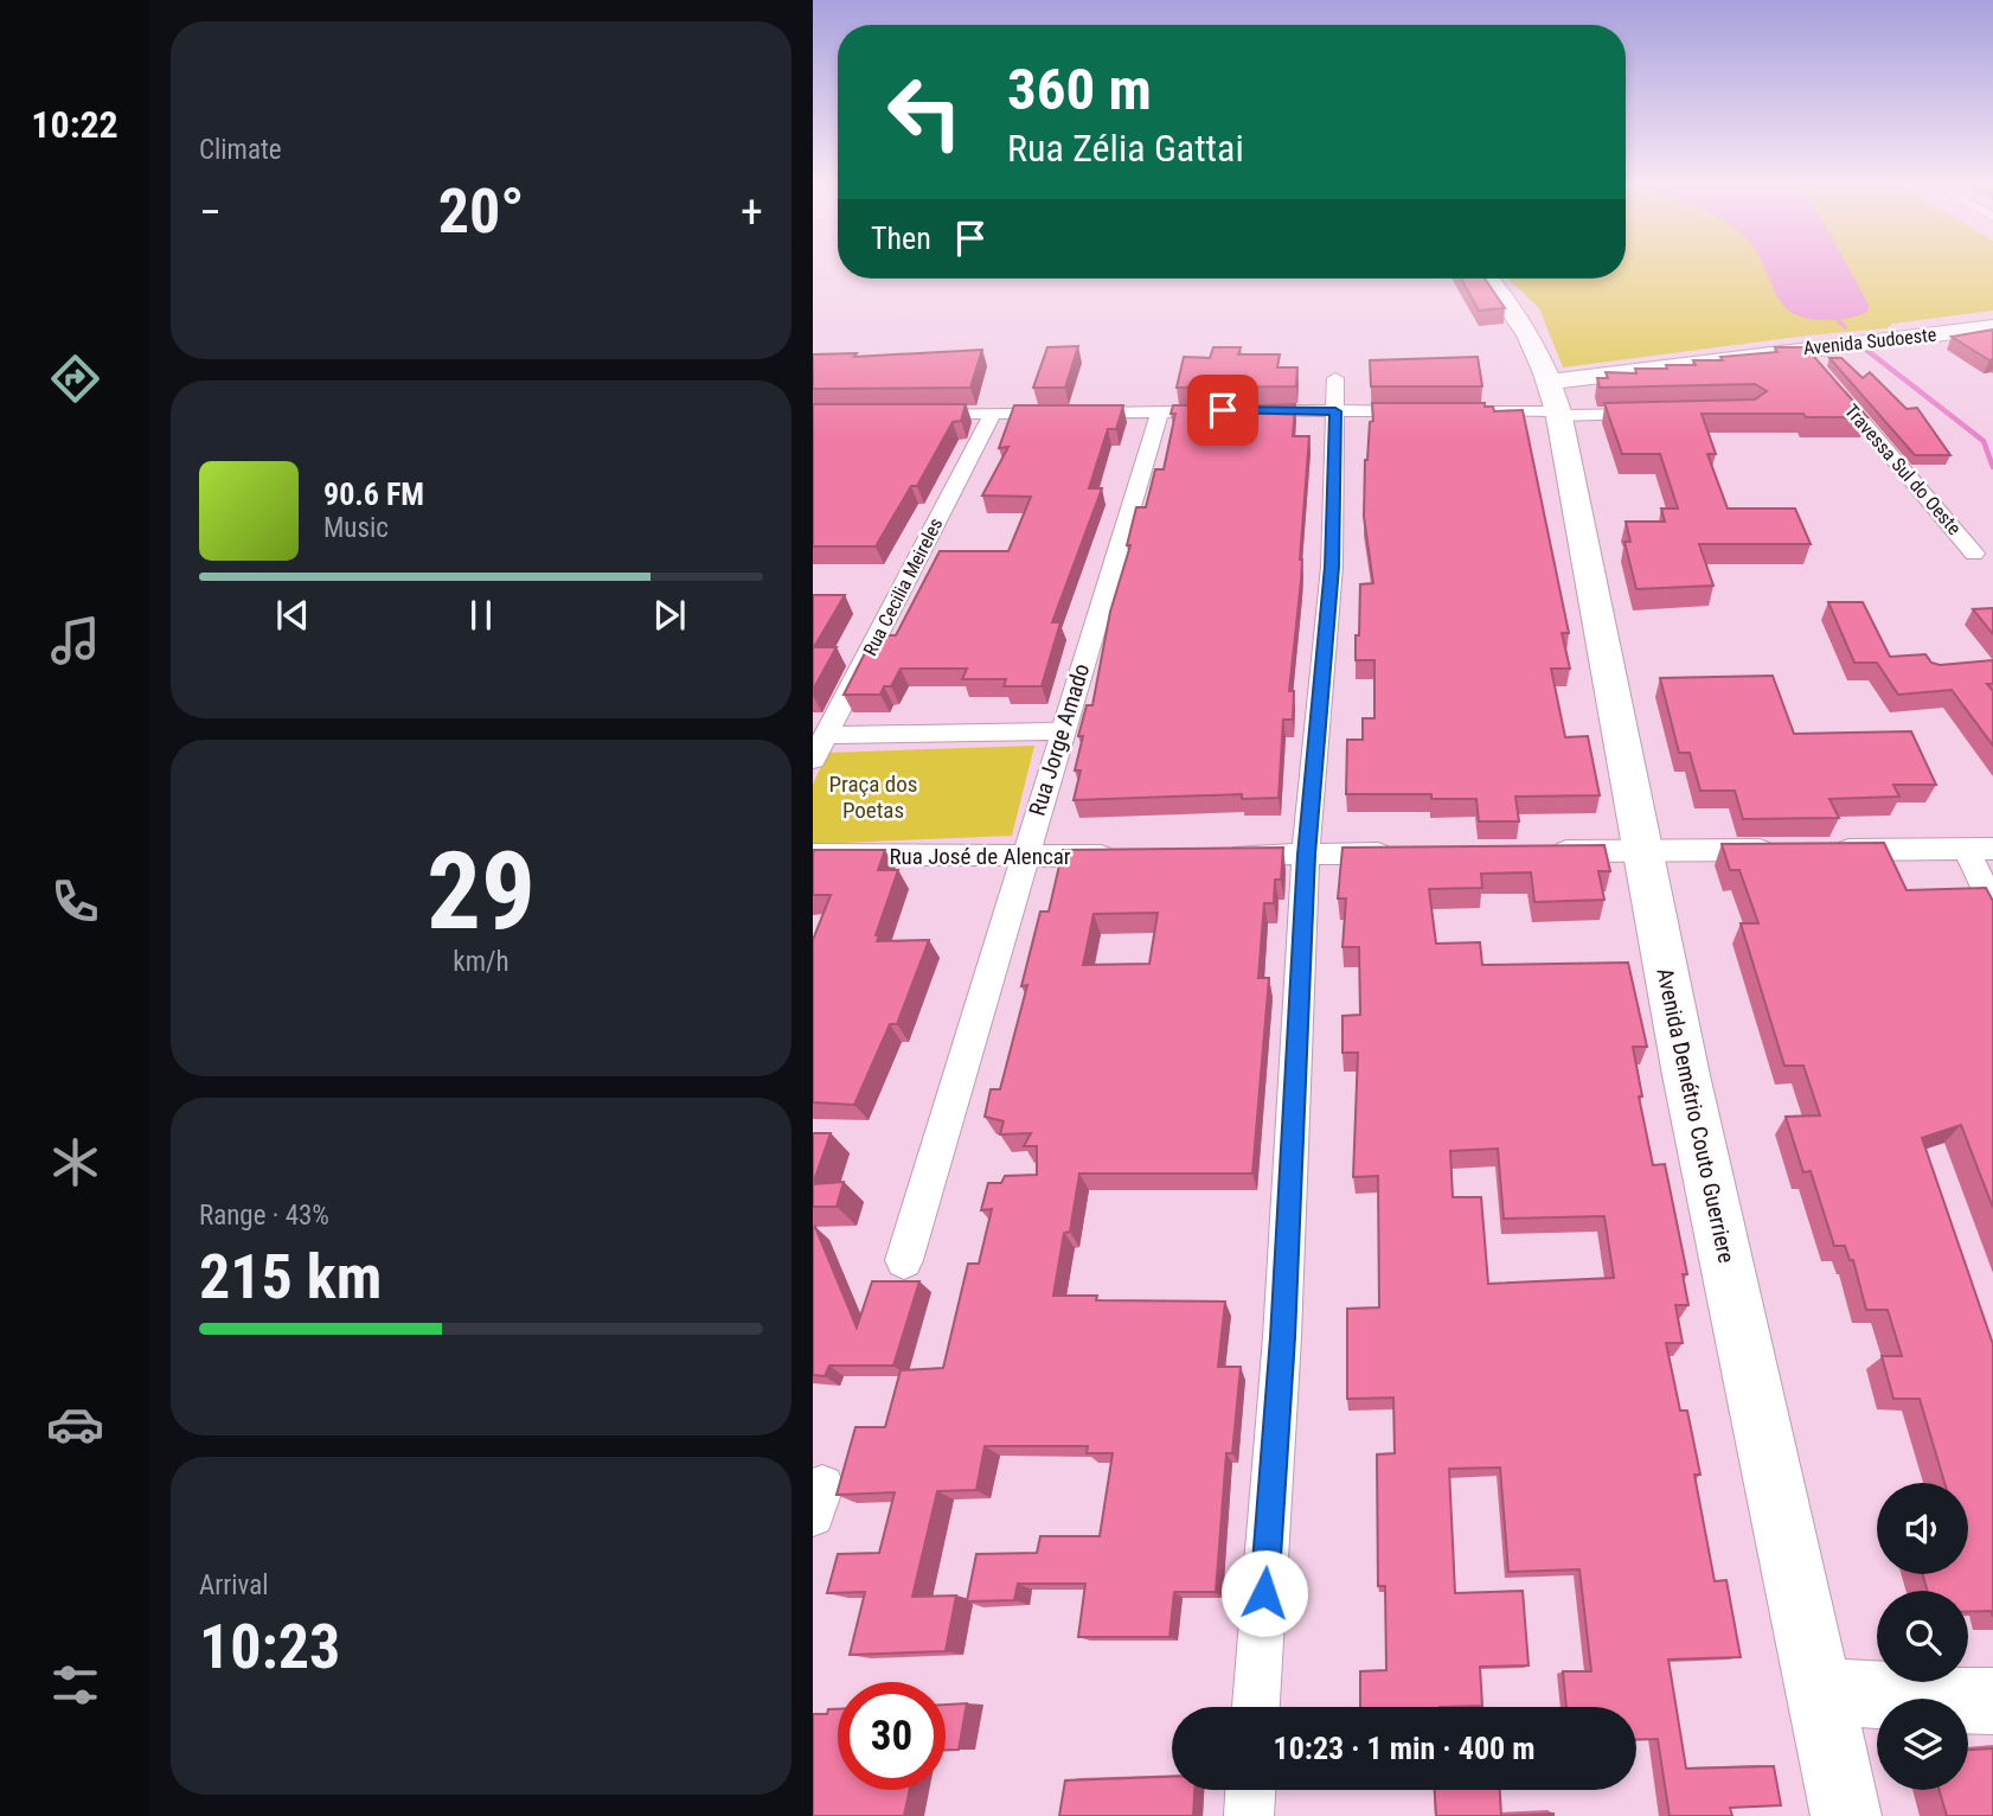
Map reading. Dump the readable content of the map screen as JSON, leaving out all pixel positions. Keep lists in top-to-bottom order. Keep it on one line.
{"streets":{"main road":["Avenida Sudoeste","Avenida Demétrio Couto Guerriere"],"street":["Travessa Sul do Oeste","Rua Cecilia Meireles","Rua Jorge Amado","Rua José de Alencar"]},"crossings":[["Avenida Sudoeste","Travessa Sul do Oeste"],["Avenida Sudoeste","Avenida Demétrio Couto Guerriere"],["Rua Jorge Amado","Rua José de Alencar"]],"parks":["Praça dos Poetas"],"page":{"tabs":"10:22","tile":["Climate",["29","km/h"],["Range · 43%","215 km"],["Arrival","10:23"]],"turn":["360 m","Rua Zélia Gattai"],"heat":["−","20°","+"],"then":"Then","song":["90.6 FM","Music"],"limit":"30","trip":"10:23 · 1 min · 400 m"}}
